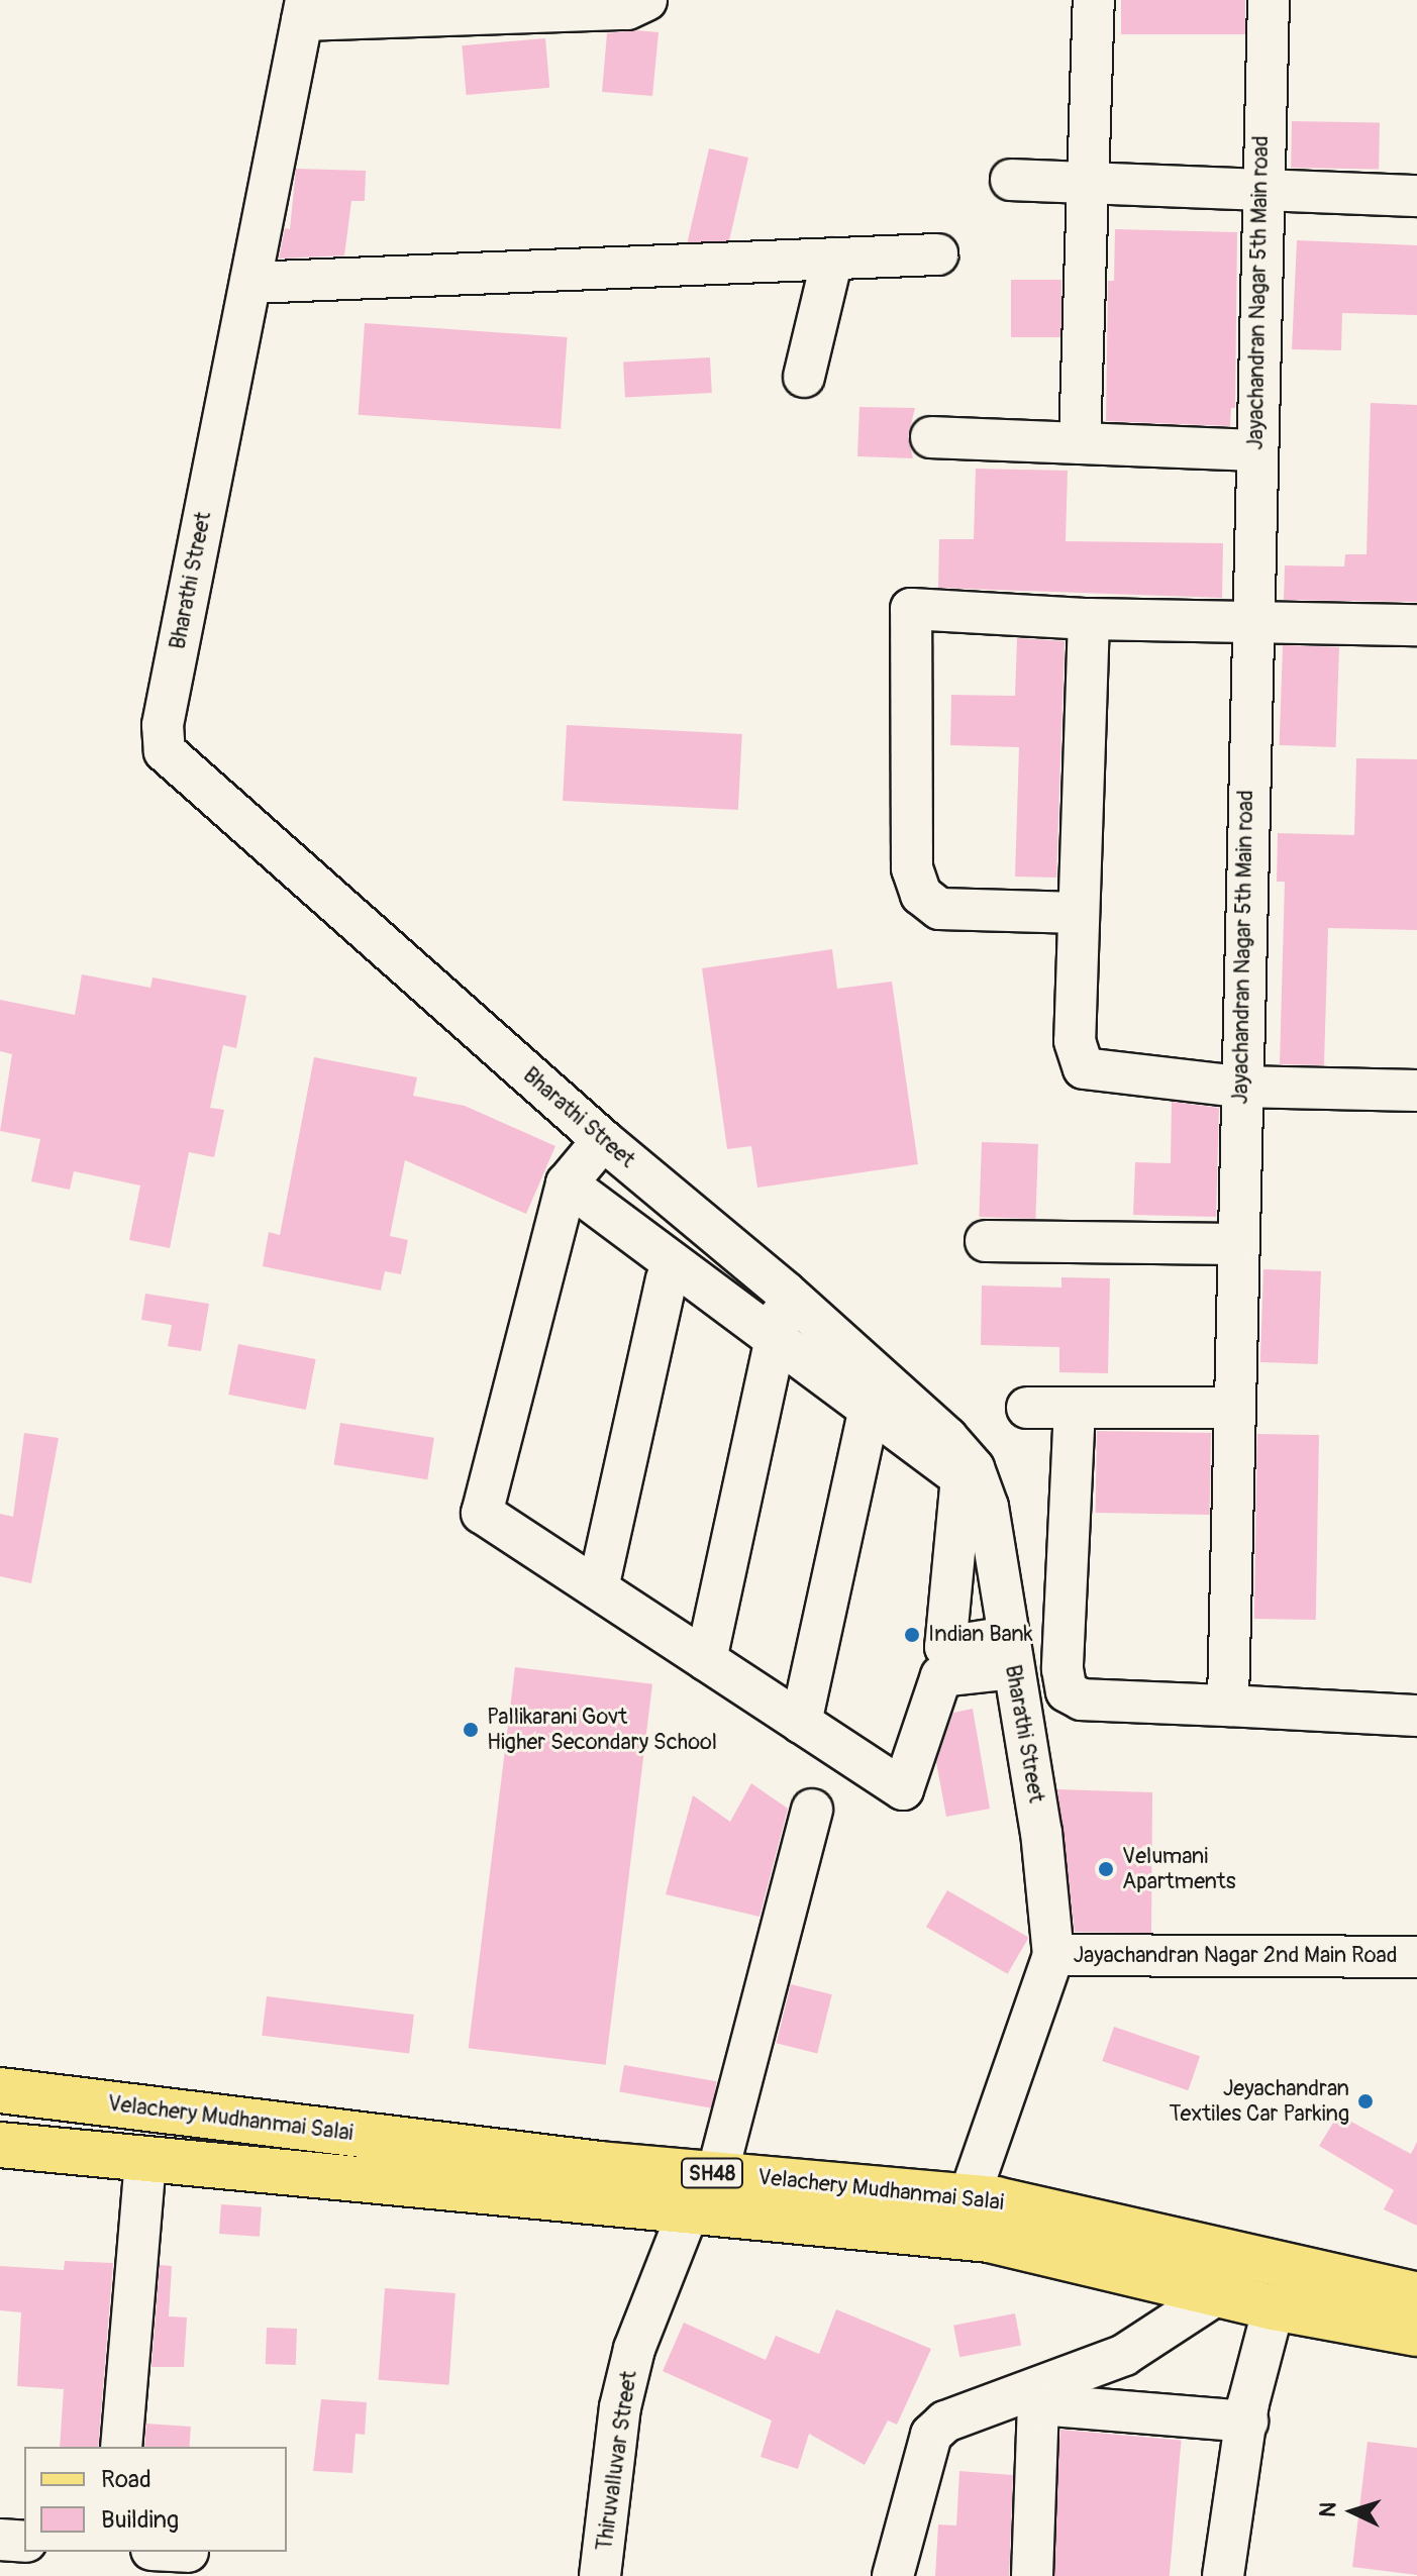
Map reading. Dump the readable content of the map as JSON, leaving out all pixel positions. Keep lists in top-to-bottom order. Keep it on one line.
{"streets":{"main road":["Velachery Mudhanmai Salai","SH48"],"street":["Jayachandran Nagar 5th Main road","Bharathi Street","Jayachandran Nagar 2nd Main Road","Thiruvalluvar Street"]},"crossings":[["Bharathi Street","Jayachandran Nagar 2nd Main Road"],["Bharathi Street","Velachery Mudhanmai Salai"],["Velachery Mudhanmai Salai","Thiruvalluvar Street"]],"places":["Indian Bank","Pallikarani Govt Higher Secondary School","Velumani Apartments","Jeyachandran Textiles Car Parking"],"legend":["Road","Building"],"north":"left"}
